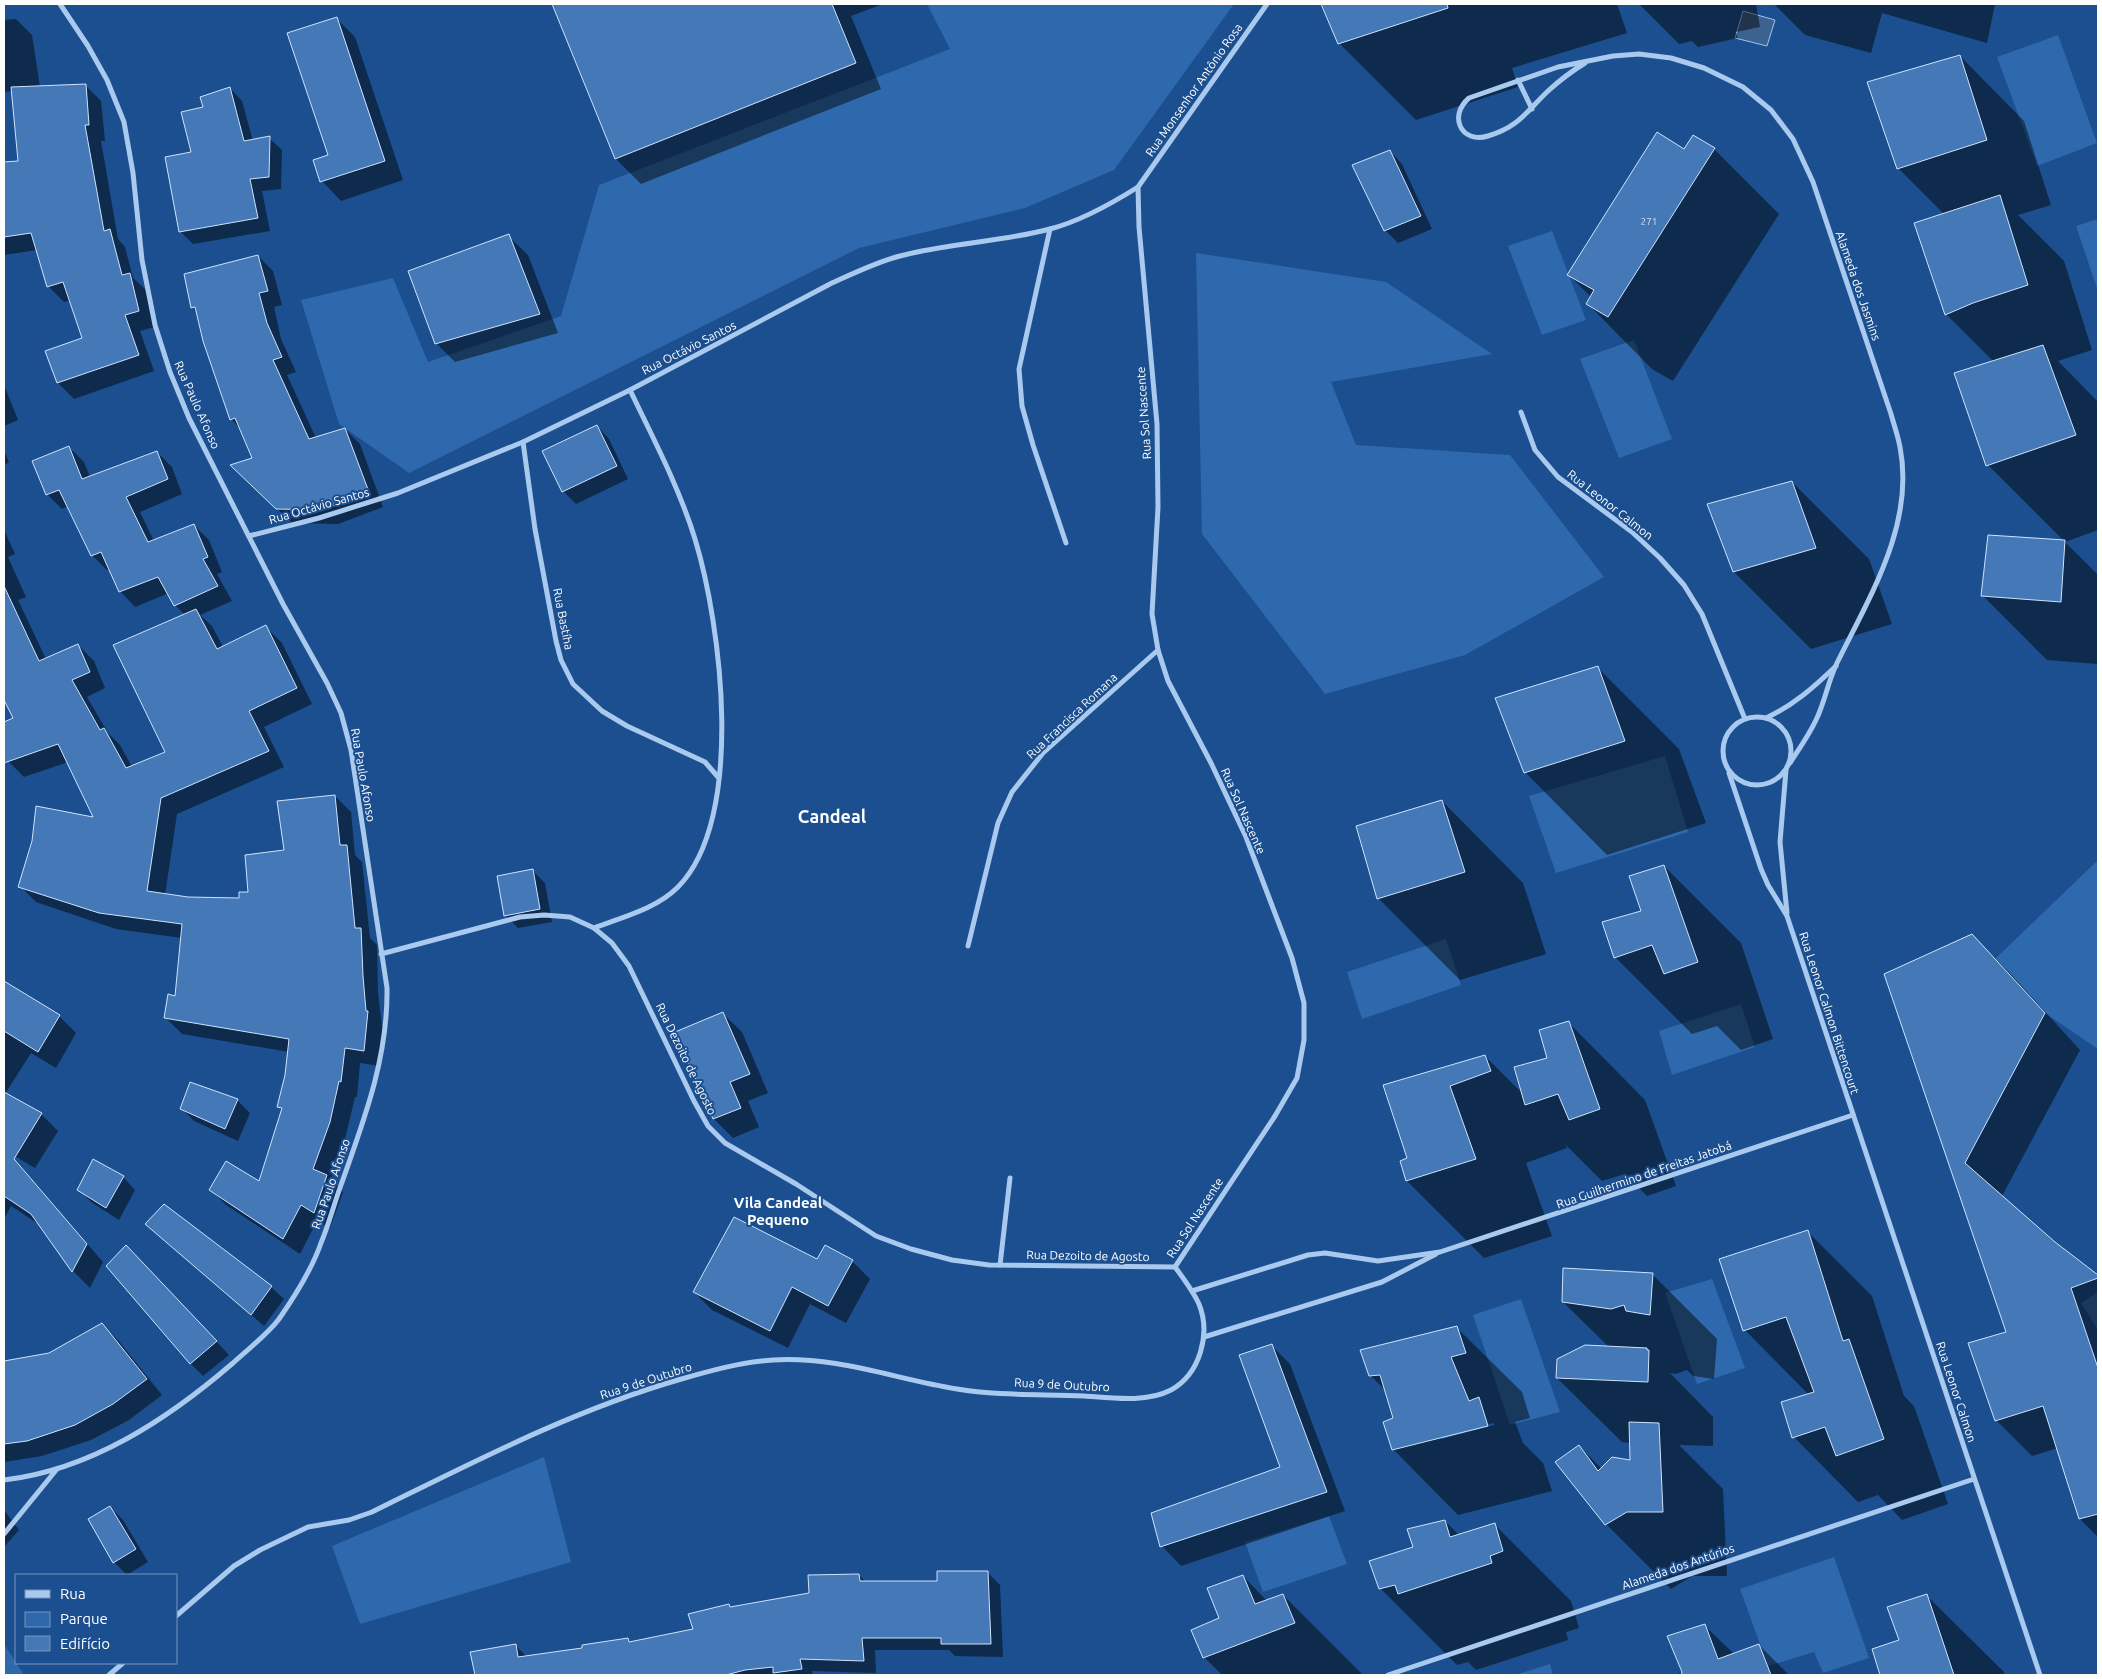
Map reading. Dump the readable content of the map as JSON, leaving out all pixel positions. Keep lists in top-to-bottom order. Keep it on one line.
{"streets":{"street":["Rua Monsenhor Antônio Rosa","Alameda dos Jasmins","Rua Octávio Santos","Rua Paulo Afonso","Rua Sol Nascente","Rua Leonor Calmon","Rua Bastíha","Rua Francisca Romana","Rua Leonor Calmon Bittencourt","Rua Dezoito de Agosto","Rua Guilhermino de Freitas Jatobá","Rua 9 de Outubro","Alameda dos Antúrios"]},"crossings":[["Rua Monsenhor Antônio Rosa","Rua Octávio Santos"],["Rua Monsenhor Antônio Rosa","Rua Sol Nascente"],["Alameda dos Jasmins","Rua Leonor Calmon"],["Alameda dos Jasmins","Rua Leonor Calmon Bittencourt"],["Rua Octávio Santos","Rua Paulo Afonso"],["Rua Octávio Santos","Rua Sol Nascente"],["Rua Octávio Santos","Rua Bastíha"],["Rua Paulo Afonso","Rua Dezoito de Agosto"],["Rua Sol Nascente","Rua Francisca Romana"],["Rua Sol Nascente","Rua Dezoito de Agosto"],["Rua Sol Nascente","Rua Guilhermino de Freitas Jatobá"],["Rua Sol Nascente","Rua 9 de Outubro"],["Rua Leonor Calmon","Rua Leonor Calmon Bittencourt"],["Rua Leonor Calmon","Rua Guilhermino de Freitas Jatobá"],["Rua Leonor Calmon","Alameda dos Antúrios"],["Rua Leonor Calmon Bittencourt","Rua Guilhermino de Freitas Jatobá"]],"districts":["Candeal","Vila Candeal Pequeno"],"house_numbers":["271"],"legend":["Rua","Parque","Edifício"]}
